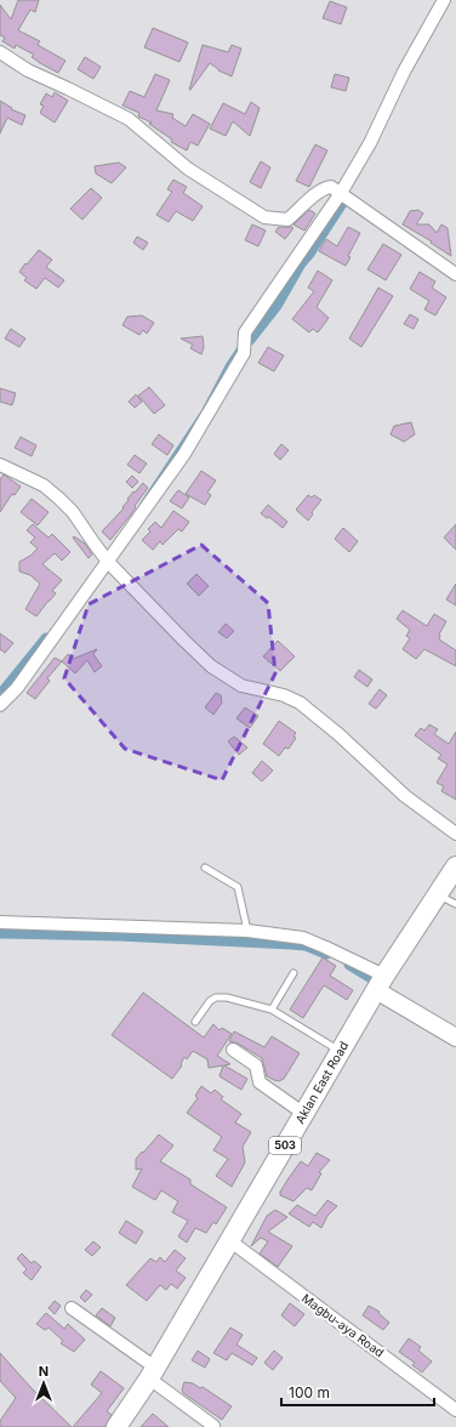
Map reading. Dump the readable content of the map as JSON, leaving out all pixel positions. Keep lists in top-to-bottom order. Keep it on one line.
{"streets":{"main road":["Aklan East Road","503"],"street":["Magbu-aya Road"]},"crossings":[["Aklan East Road","Magbu-aya Road"]],"scale_bar":"100 m","north":"top"}
